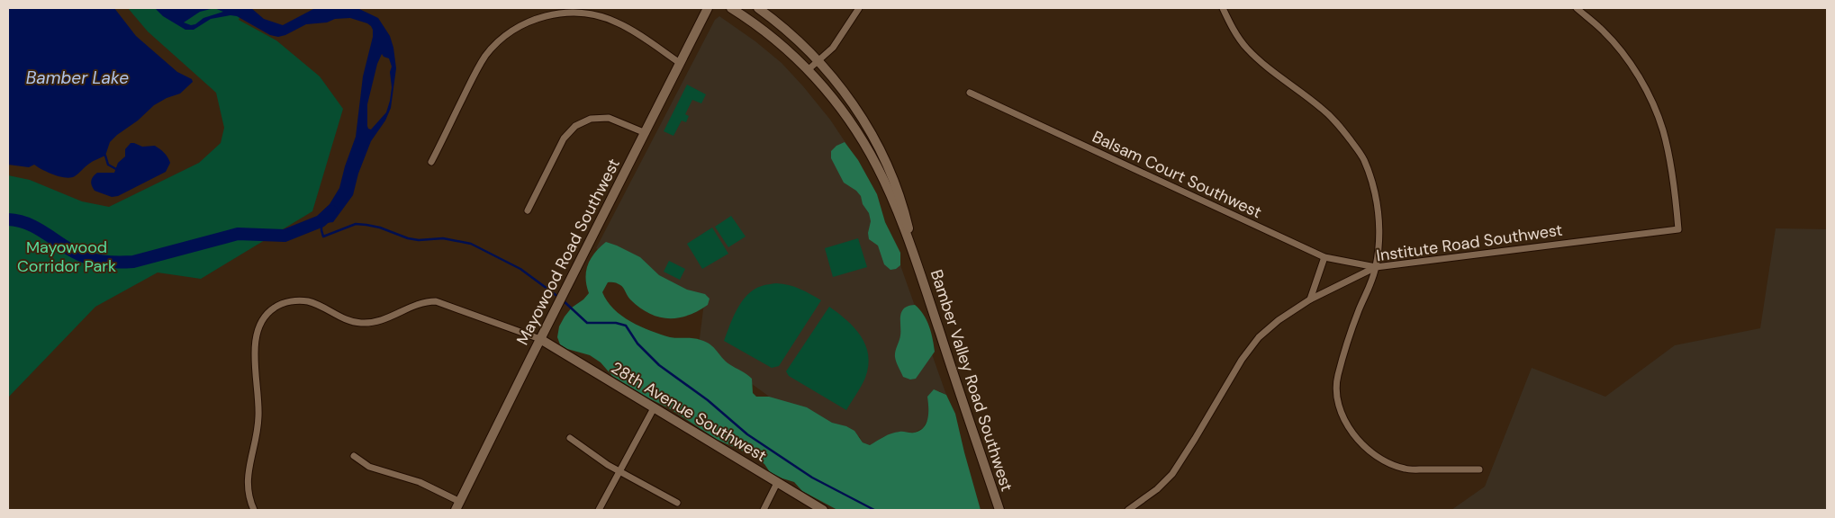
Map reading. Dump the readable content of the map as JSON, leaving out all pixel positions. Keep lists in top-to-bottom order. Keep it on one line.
{"streets":{"main road":["Mayowood Road Southwest","Bamber Valley Road Southwest","28th Avenue Southwest"],"street":["Balsam Court Southwest","Institute Road Southwest"]},"crossings":[["Balsam Court Southwest","Institute Road Southwest"],["Mayowood Road Southwest","28th Avenue Southwest"]],"water":["Bamber Lake"],"parks":["Mayowood Corridor Park"]}
